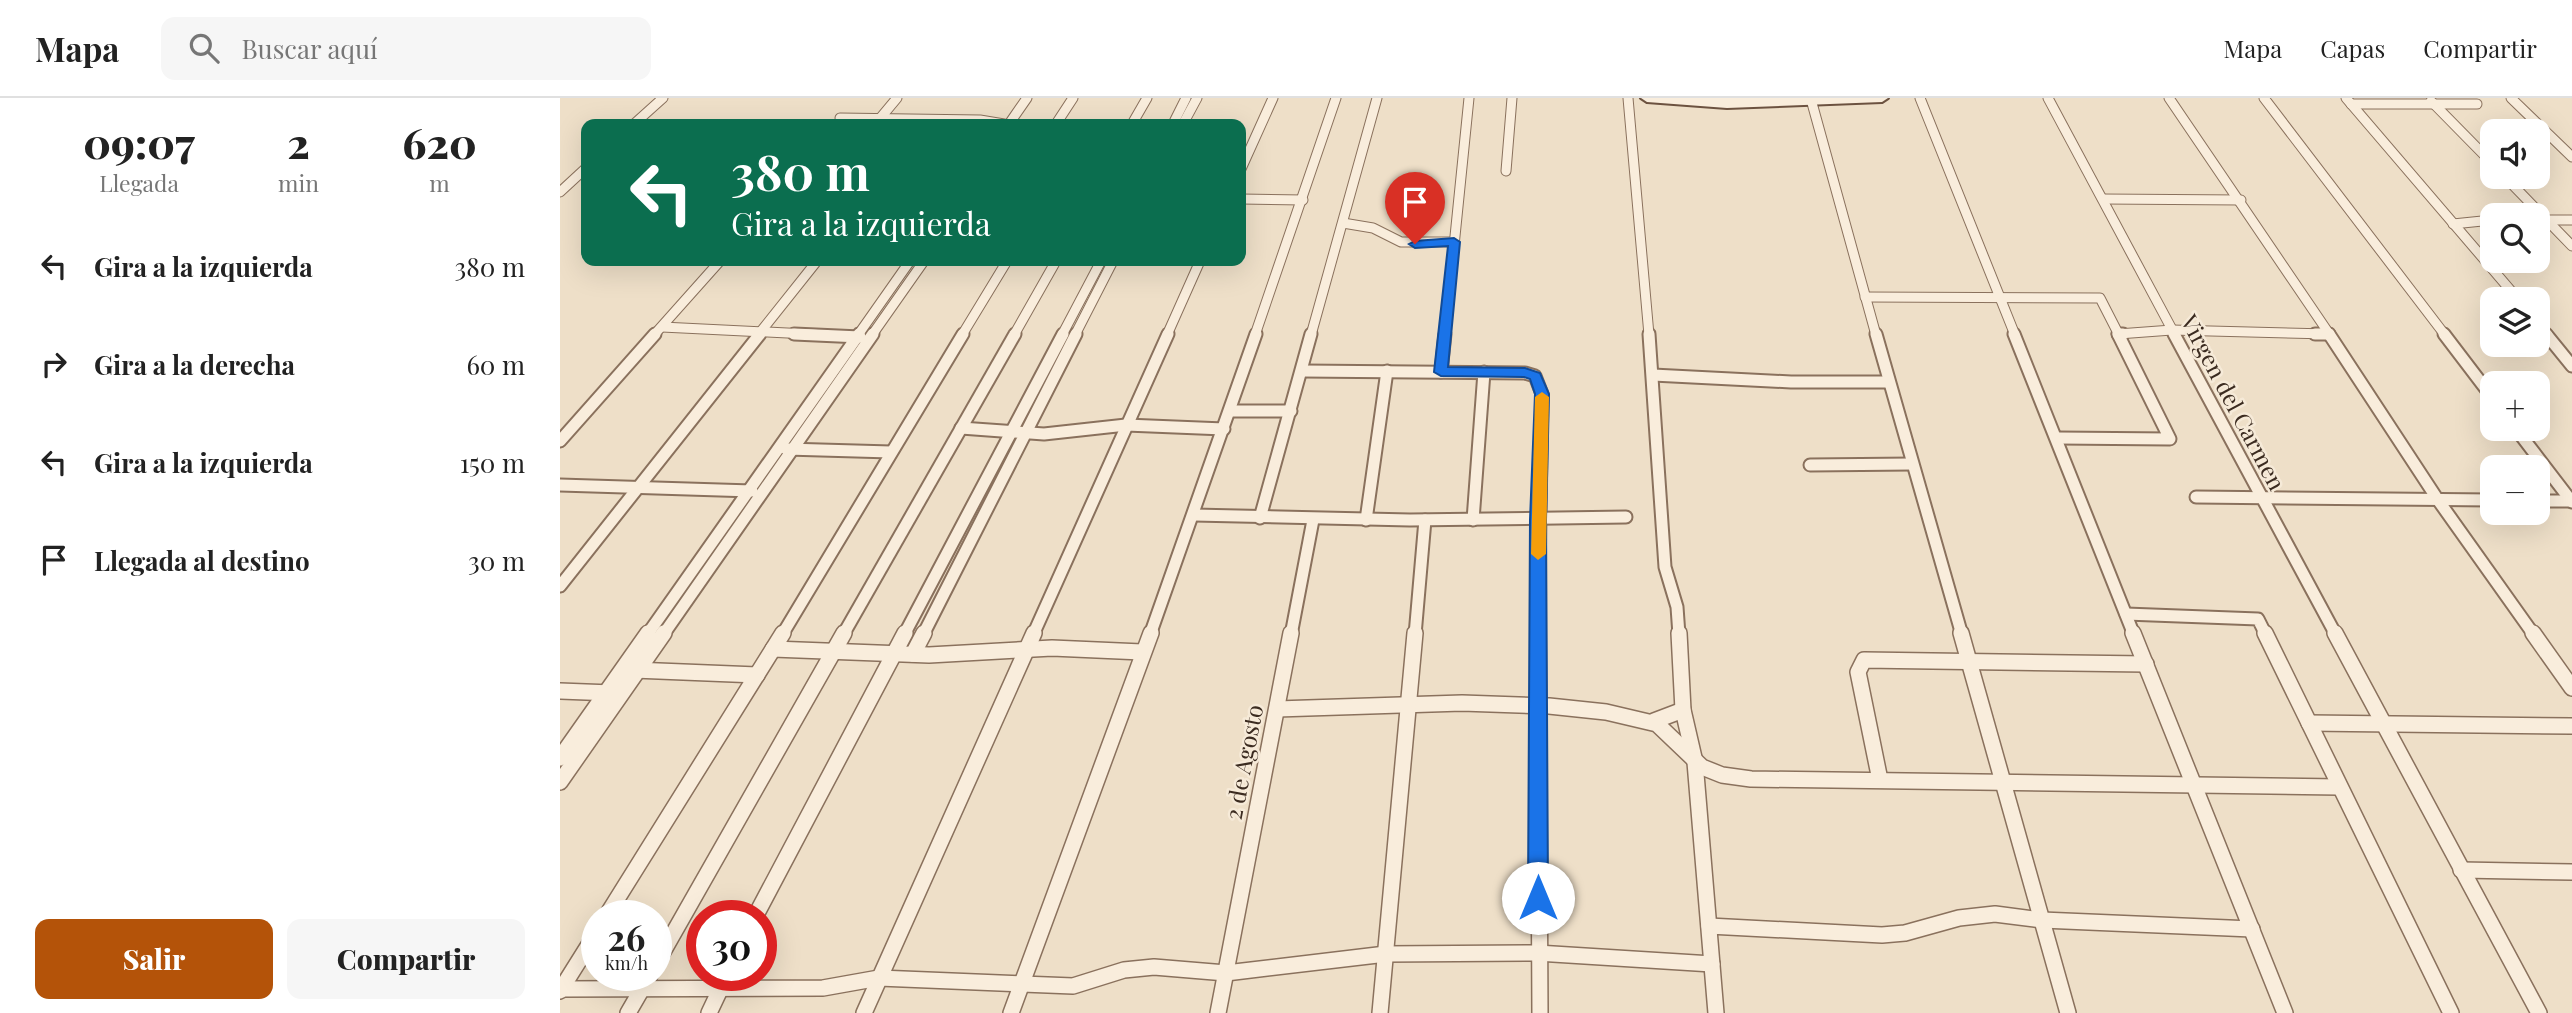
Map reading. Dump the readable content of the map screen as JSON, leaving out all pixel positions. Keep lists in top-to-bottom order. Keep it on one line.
{"streets":{"street":["Virgen del Carmen","2 de Agosto"]},"page":{"header":"Mapa","search":"Buscar aquí","nav":["Mapa","Capas","Compartir"],"eta":["09:07","Llegada","2","min","620","m"],"map_buttons":["+","−"],"turn":["380 m","Gira a la izquierda"],"list":[{"name":"Gira a la izquierda","value":"380 m"},{"name":"Gira a la derecha","value":"60 m"},{"name":"Gira a la izquierda","value":"150 m"},{"name":"Llegada al destino","value":"30 m"}],"speed":"26 km/h","limit":"30","buttons":["Salir","Compartir"]}}
